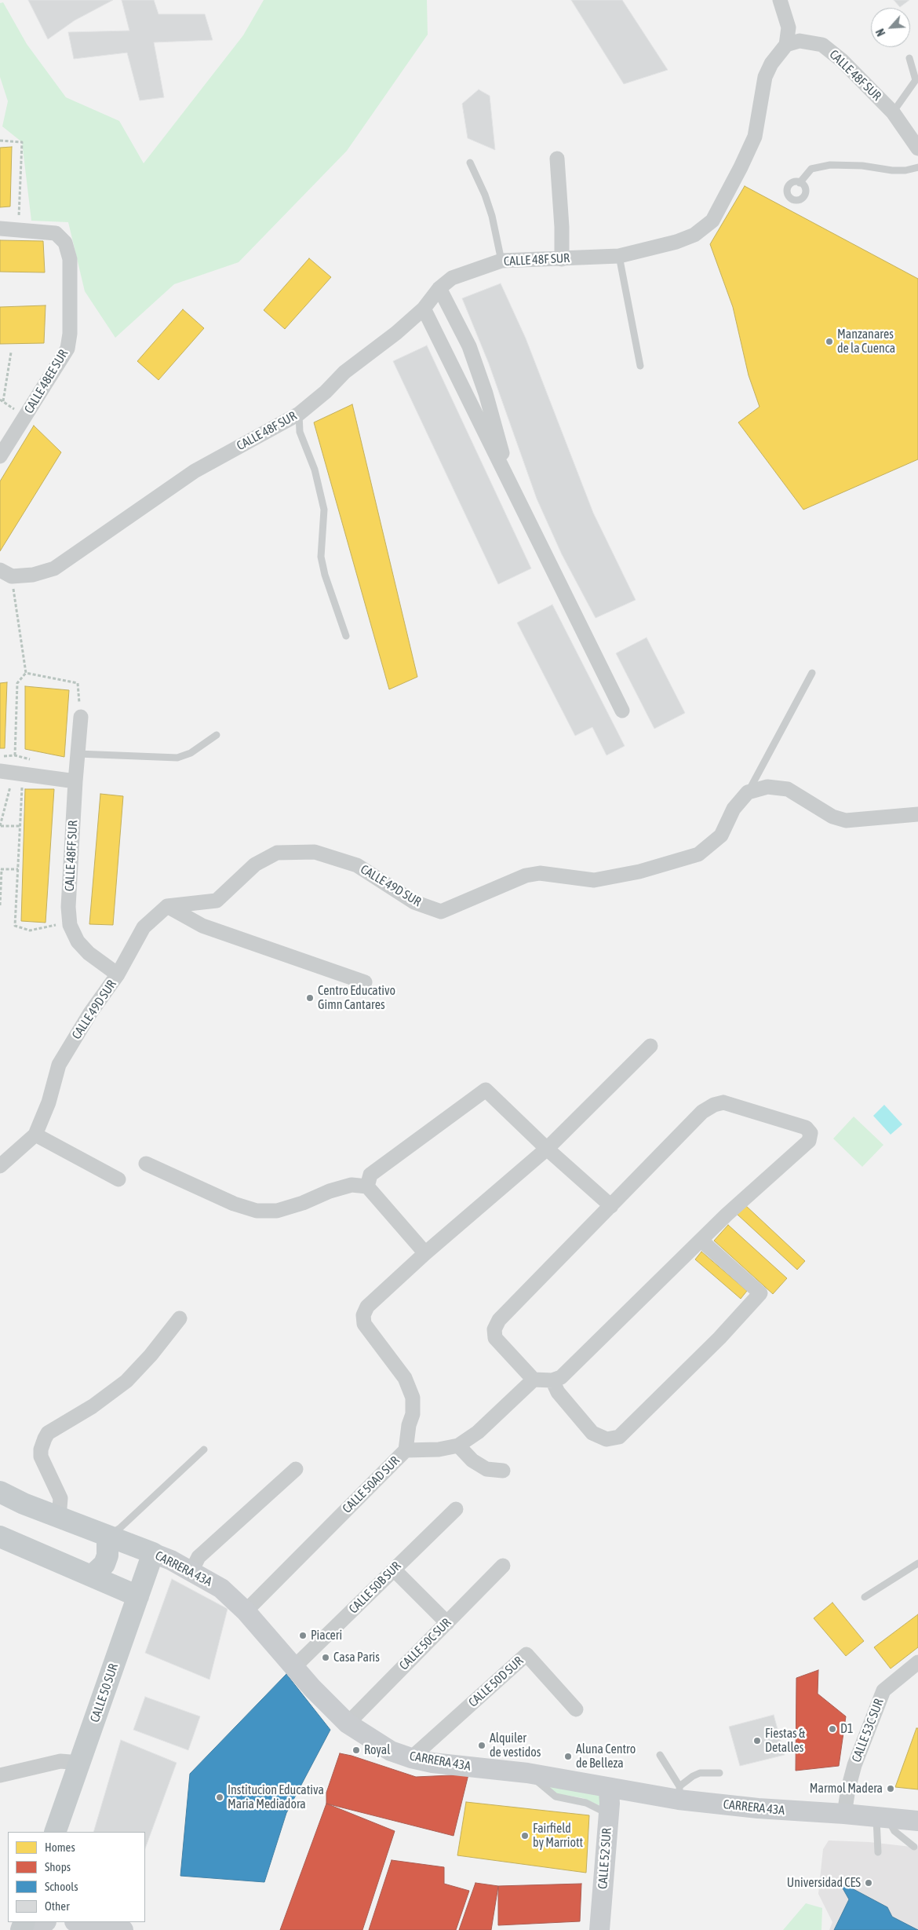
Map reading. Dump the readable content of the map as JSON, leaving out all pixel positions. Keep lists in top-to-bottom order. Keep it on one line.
{"streets":{"main road":["CARRERA 43A","CALLE 50 SUR","CALLE 52 SUR"],"street":["CALLE 48F SUR","CALLE 48EE SUR","CALLE 48FF SUR","CALLE 49D SUR","CALLE 50AD SUR","CALLE 50B SUR","CALLE 50C SUR","CALLE 50D SUR","CALLE 53C SUR"]},"crossings":[["CALLE 48FF SUR","CALLE 49D SUR"],["CALLE 50AD SUR","CARRERA 43A"],["CARRERA 43A","CALLE 50B SUR"],["CARRERA 43A","CALLE 50C SUR"],["CARRERA 43A","CALLE 50D SUR"],["CARRERA 43A","CALLE 50 SUR"],["CARRERA 43A","CALLE 53C SUR"],["CARRERA 43A","CALLE 52 SUR"]],"places":["Manzanares de la Cuenca","Centro Educativo Gimn Cantares","Piaceri","Casa Paris","D1","Fiestas & Detalles","Alquiler de vestidos","Royal","Aluna Centro de Belleza","Marmol Madera","Institucion Educativa Maria Mediadora","Fairfield by Marriott","Universidad CES"],"legend":["Homes","Shops","Schools","Other"],"north":"bottom left"}
